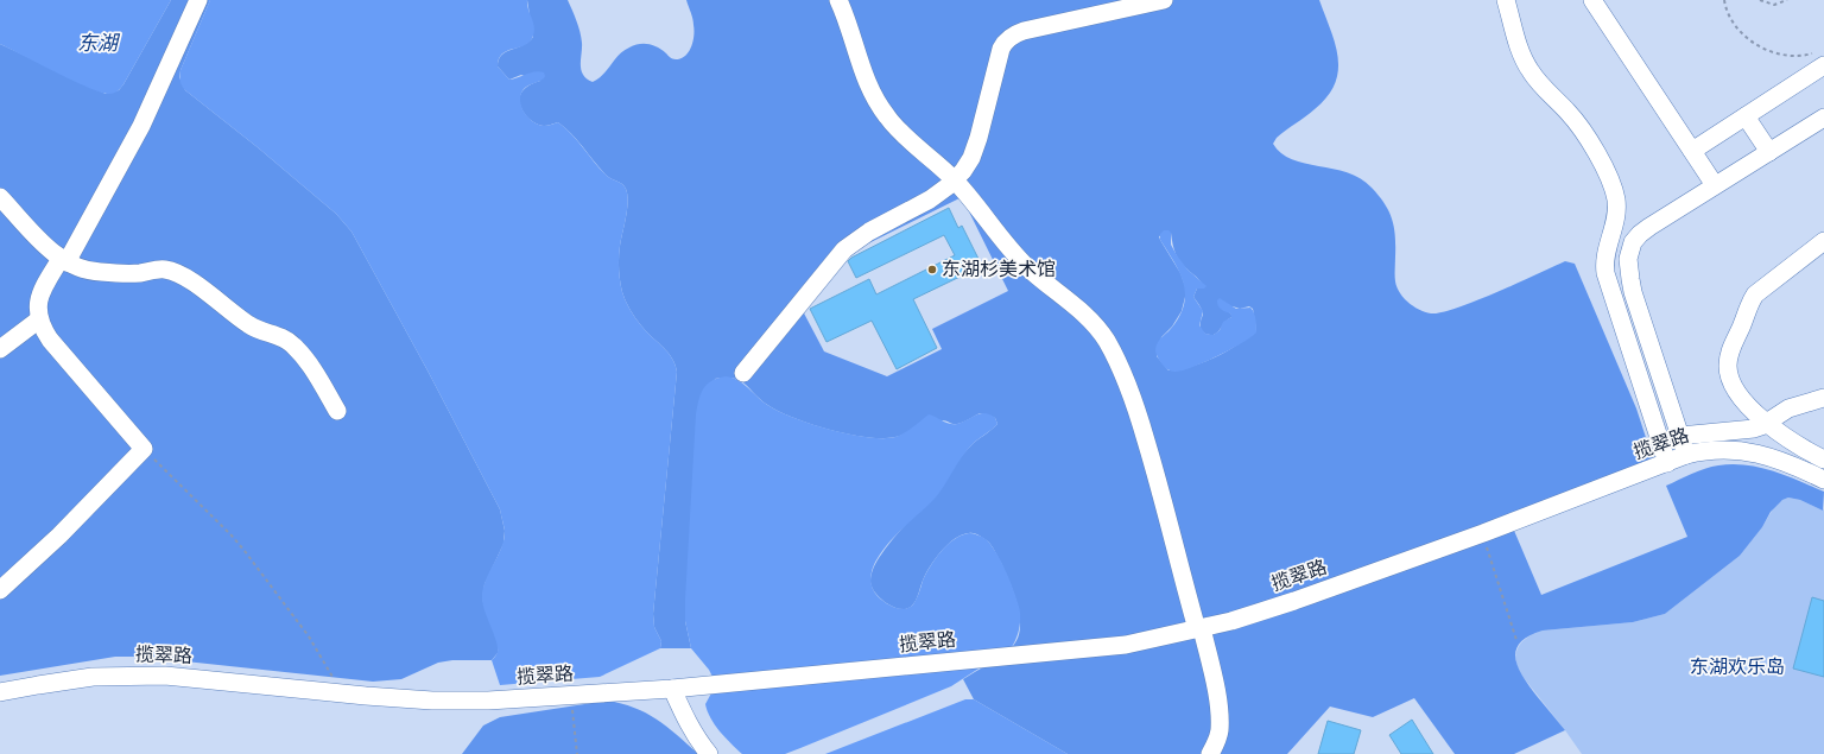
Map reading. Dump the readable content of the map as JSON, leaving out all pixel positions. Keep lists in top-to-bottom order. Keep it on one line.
{"streets":{"street":["揽翠路"]},"water":["东湖"],"parks":["东湖欢乐岛"],"places":["东湖杉美术馆"]}
